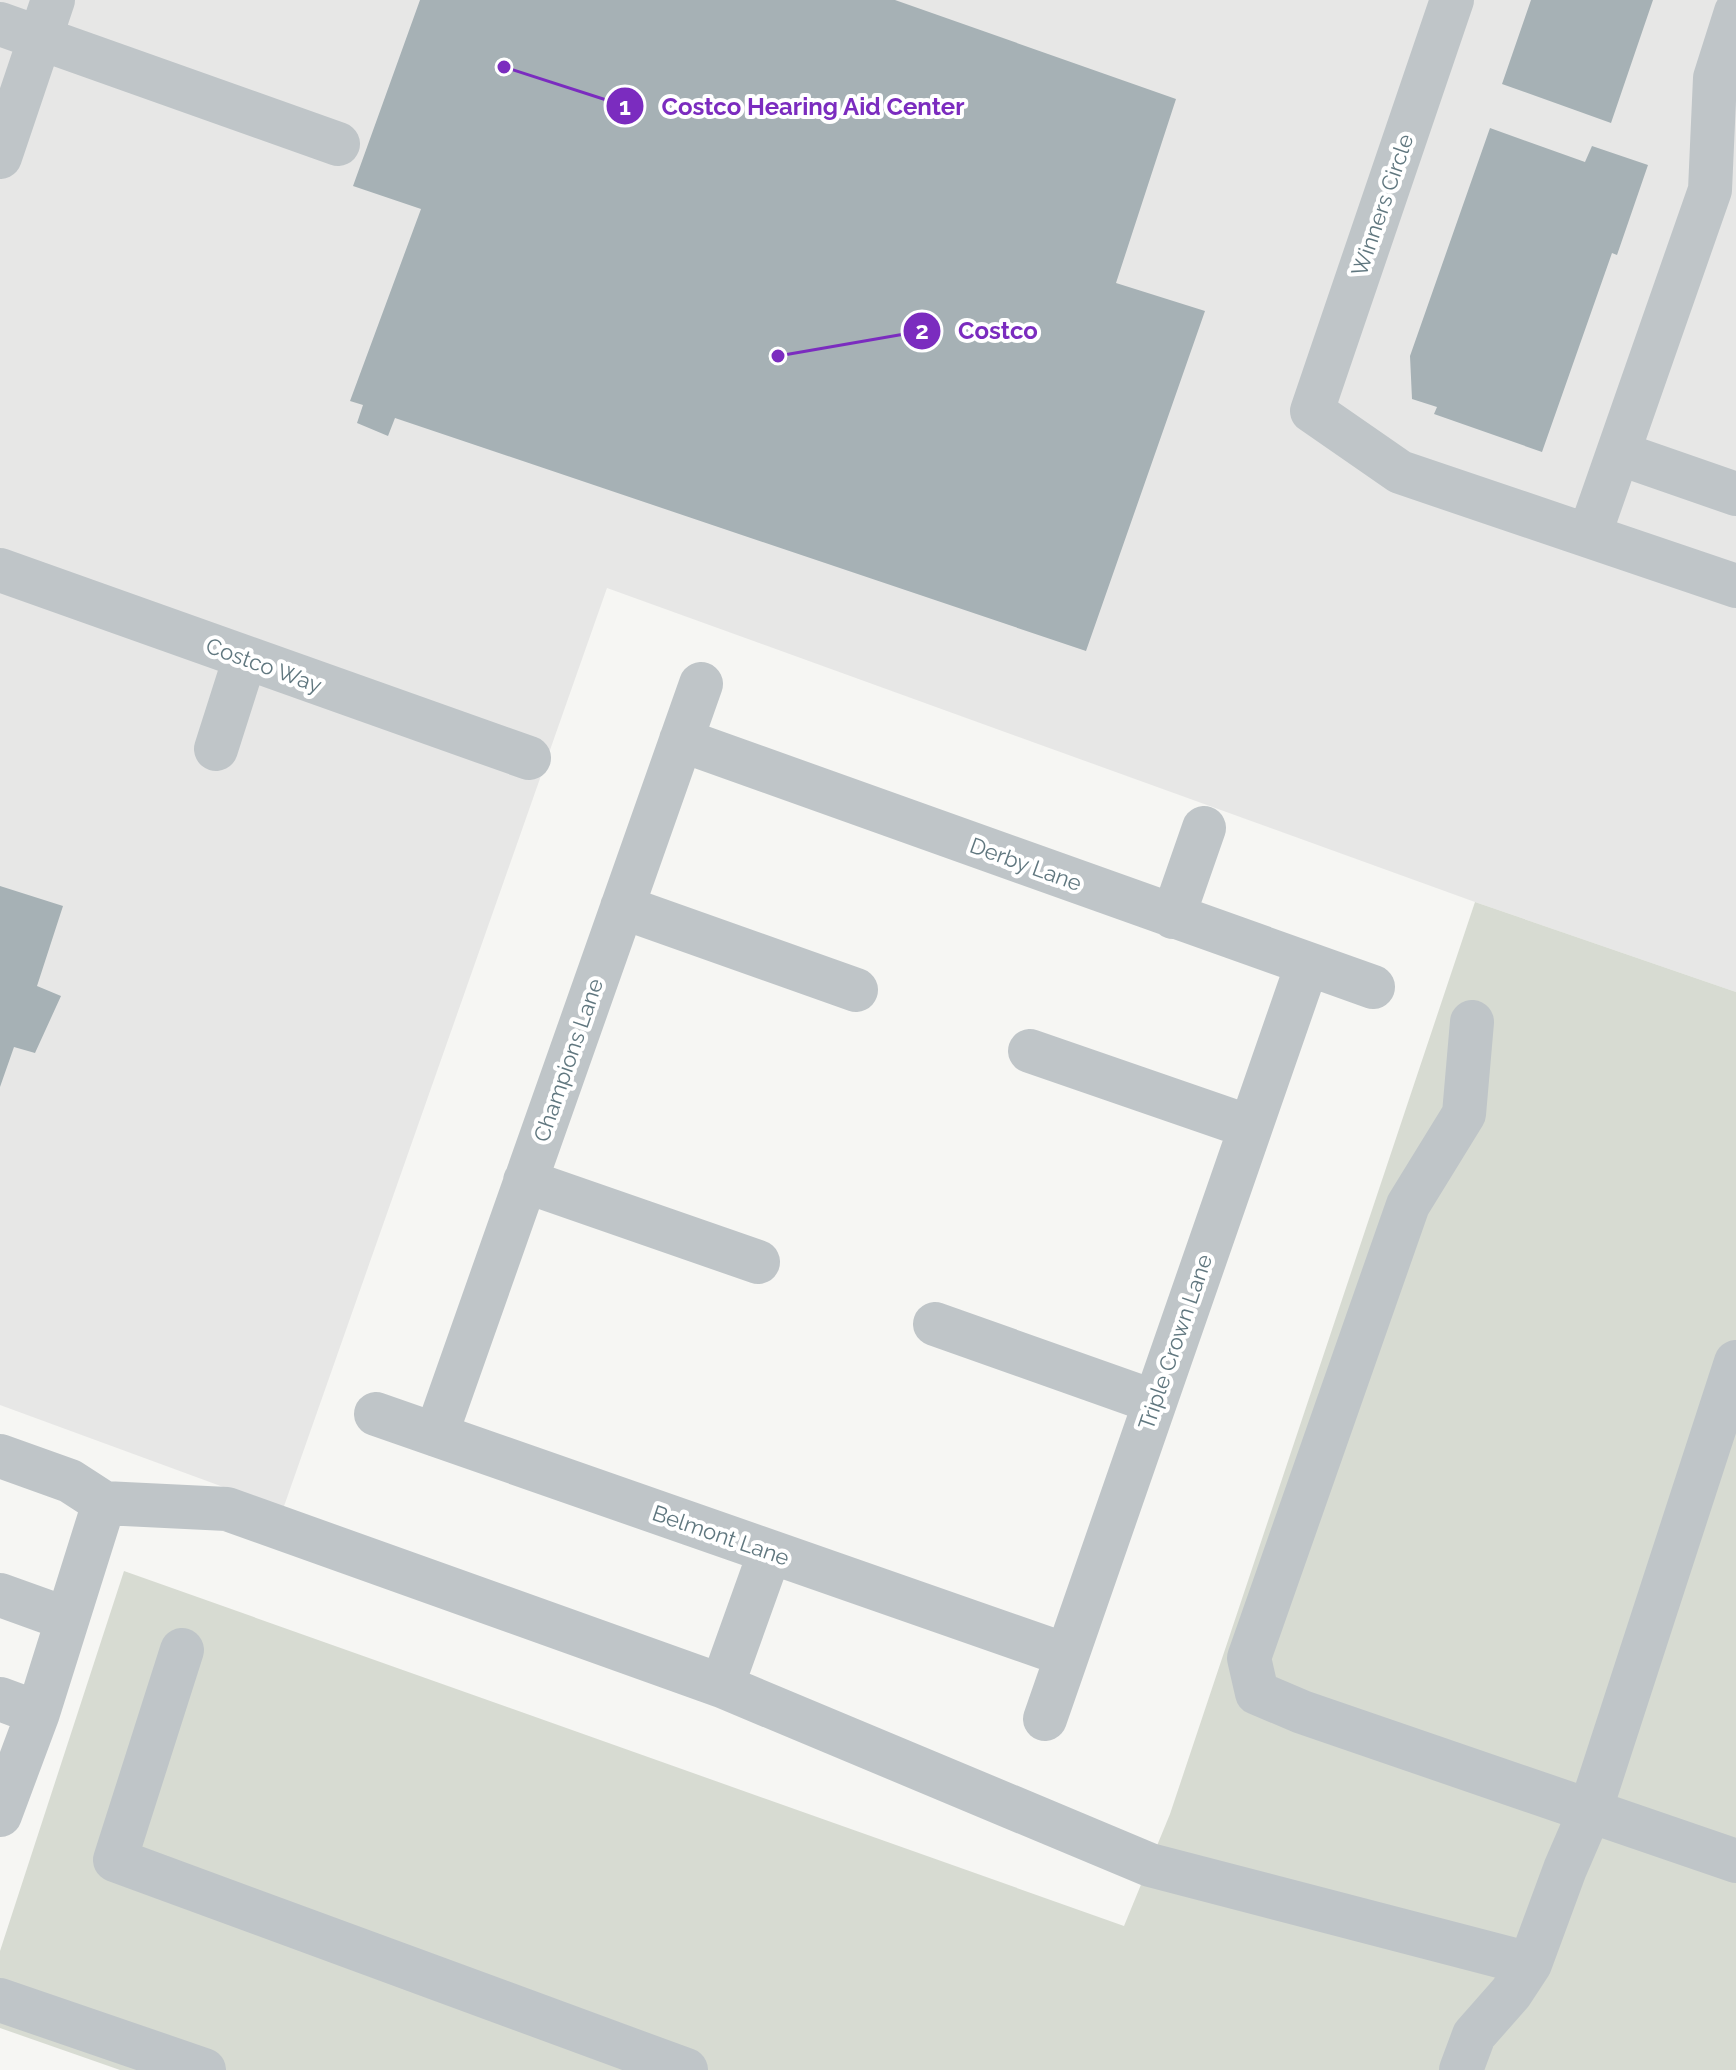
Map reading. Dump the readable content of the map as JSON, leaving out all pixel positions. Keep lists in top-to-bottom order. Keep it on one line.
{"streets":{"street":["Winners Circle","Costco Way","Derby Lane","Champions Lane","Triple Crown Lane","Belmont Lane"]},"crossings":[["Derby Lane","Champions Lane"],["Derby Lane","Triple Crown Lane"],["Champions Lane","Belmont Lane"],["Triple Crown Lane","Belmont Lane"]],"places":["Costco Hearing Aid Center","Costco"]}
